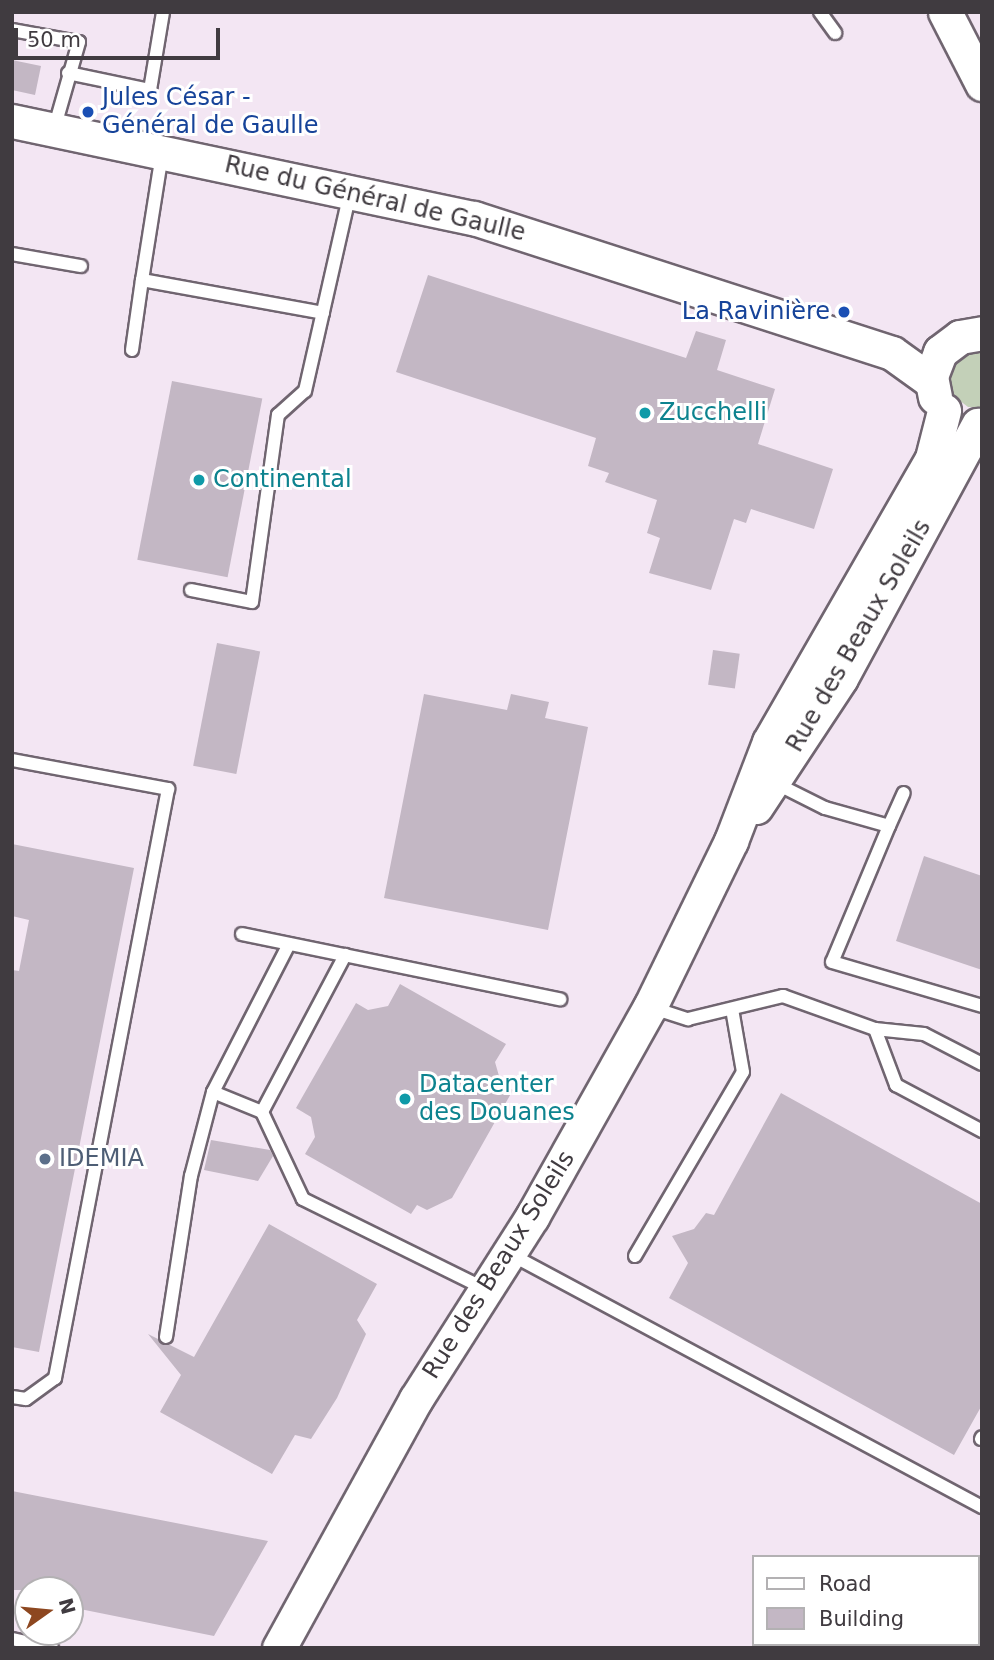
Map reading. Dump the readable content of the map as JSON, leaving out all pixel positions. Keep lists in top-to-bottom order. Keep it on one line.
{"streets":{"main road":["Rue du Général de Gaulle","Rue des Beaux Soleils"]},"places":["Jules César - Général de Gaulle","La Ravinière","Zucchelli","Continental","Datacenter des Douanes","IDEMIA"],"legend":["Road","Building"],"scale_bar":"50 m","north":"right"}
